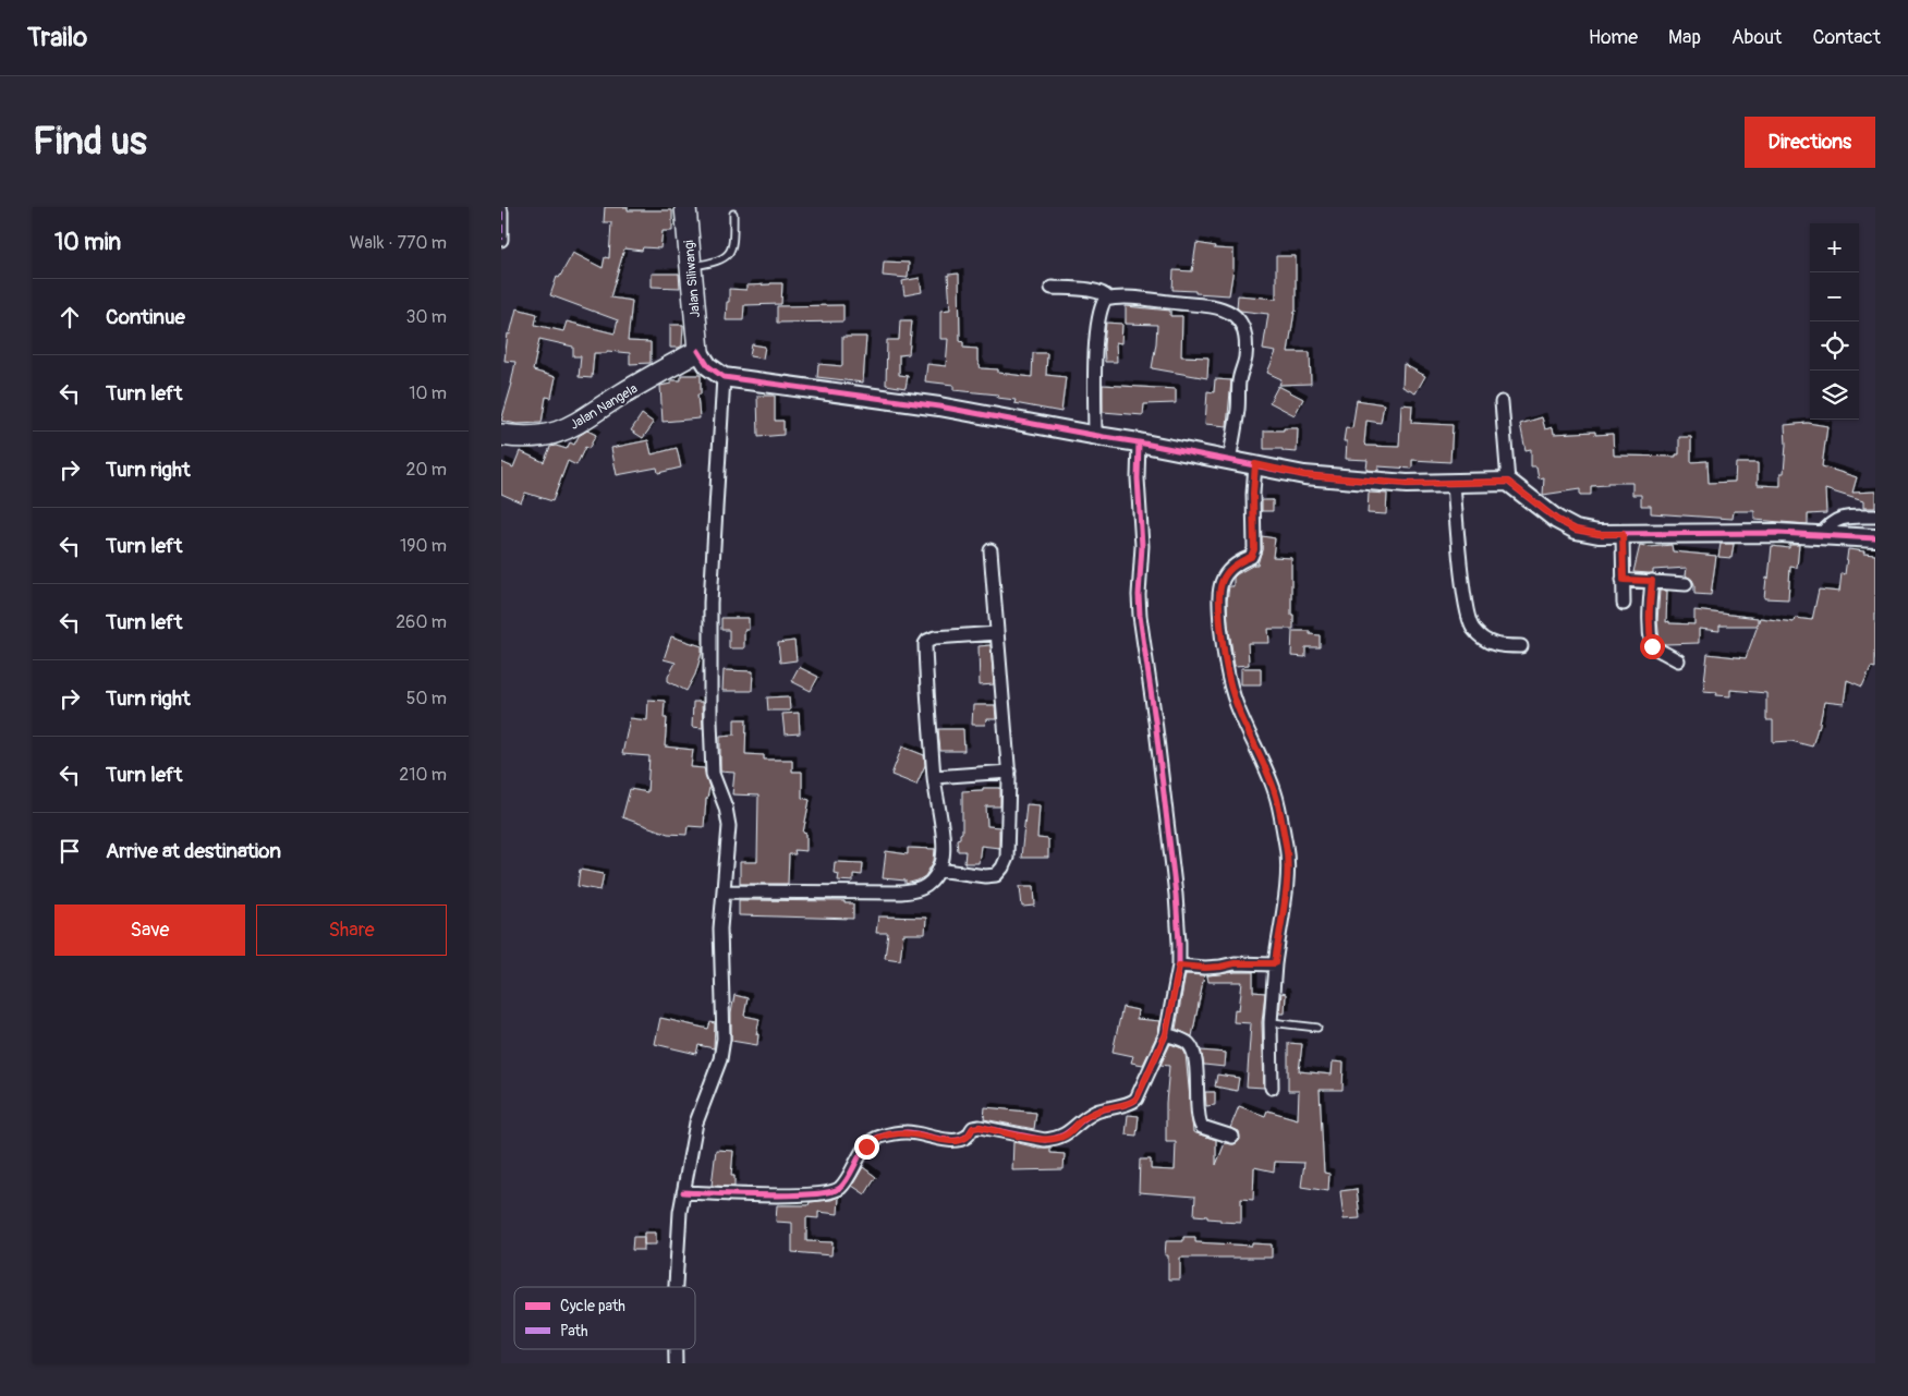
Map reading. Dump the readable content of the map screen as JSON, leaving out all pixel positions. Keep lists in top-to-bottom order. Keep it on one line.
{"streets":{"main road":["Jalan Siliwangi","Jalan Nangela"]},"crossings":[["Jalan Siliwangi","Jalan Nangela"]],"legend":["Cycle path","Path"],"page":{"header":"Trailo","nav":["Home","Map","About","Contact"],"buttons":["Directions",["Save","Share"]],"title":"Find us","heading":["10 min","Walk · 770 m"],"map_buttons":["+","−"],"list":[["Continue","30 m"],["Turn left","10 m"],["Turn right","20 m"],["Turn left","190 m"],["Turn left","260 m"],["Turn right","50 m"],["Turn left","210 m"],"Arrive at destination"]}}
